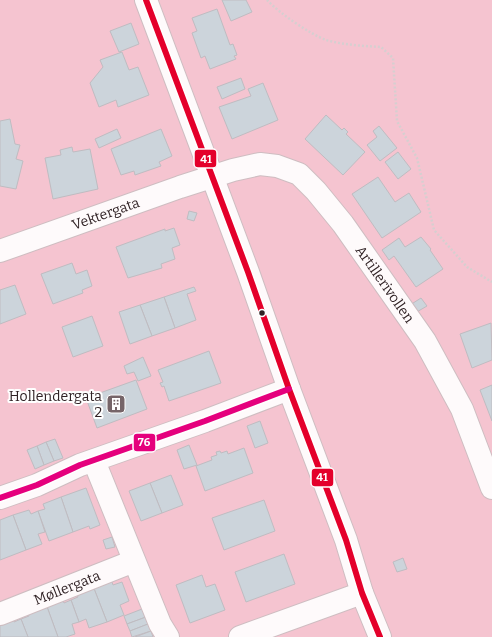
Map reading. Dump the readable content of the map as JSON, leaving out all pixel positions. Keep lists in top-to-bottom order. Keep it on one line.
{"streets":{"street":["Vektergata","Artillerivollen","Møllergata"]},"crossings":[["Vektergata","Artillerivollen"]],"places":{"building":["Hollendergata 2"]},"lines":["transit line 41","transit line 76"]}
